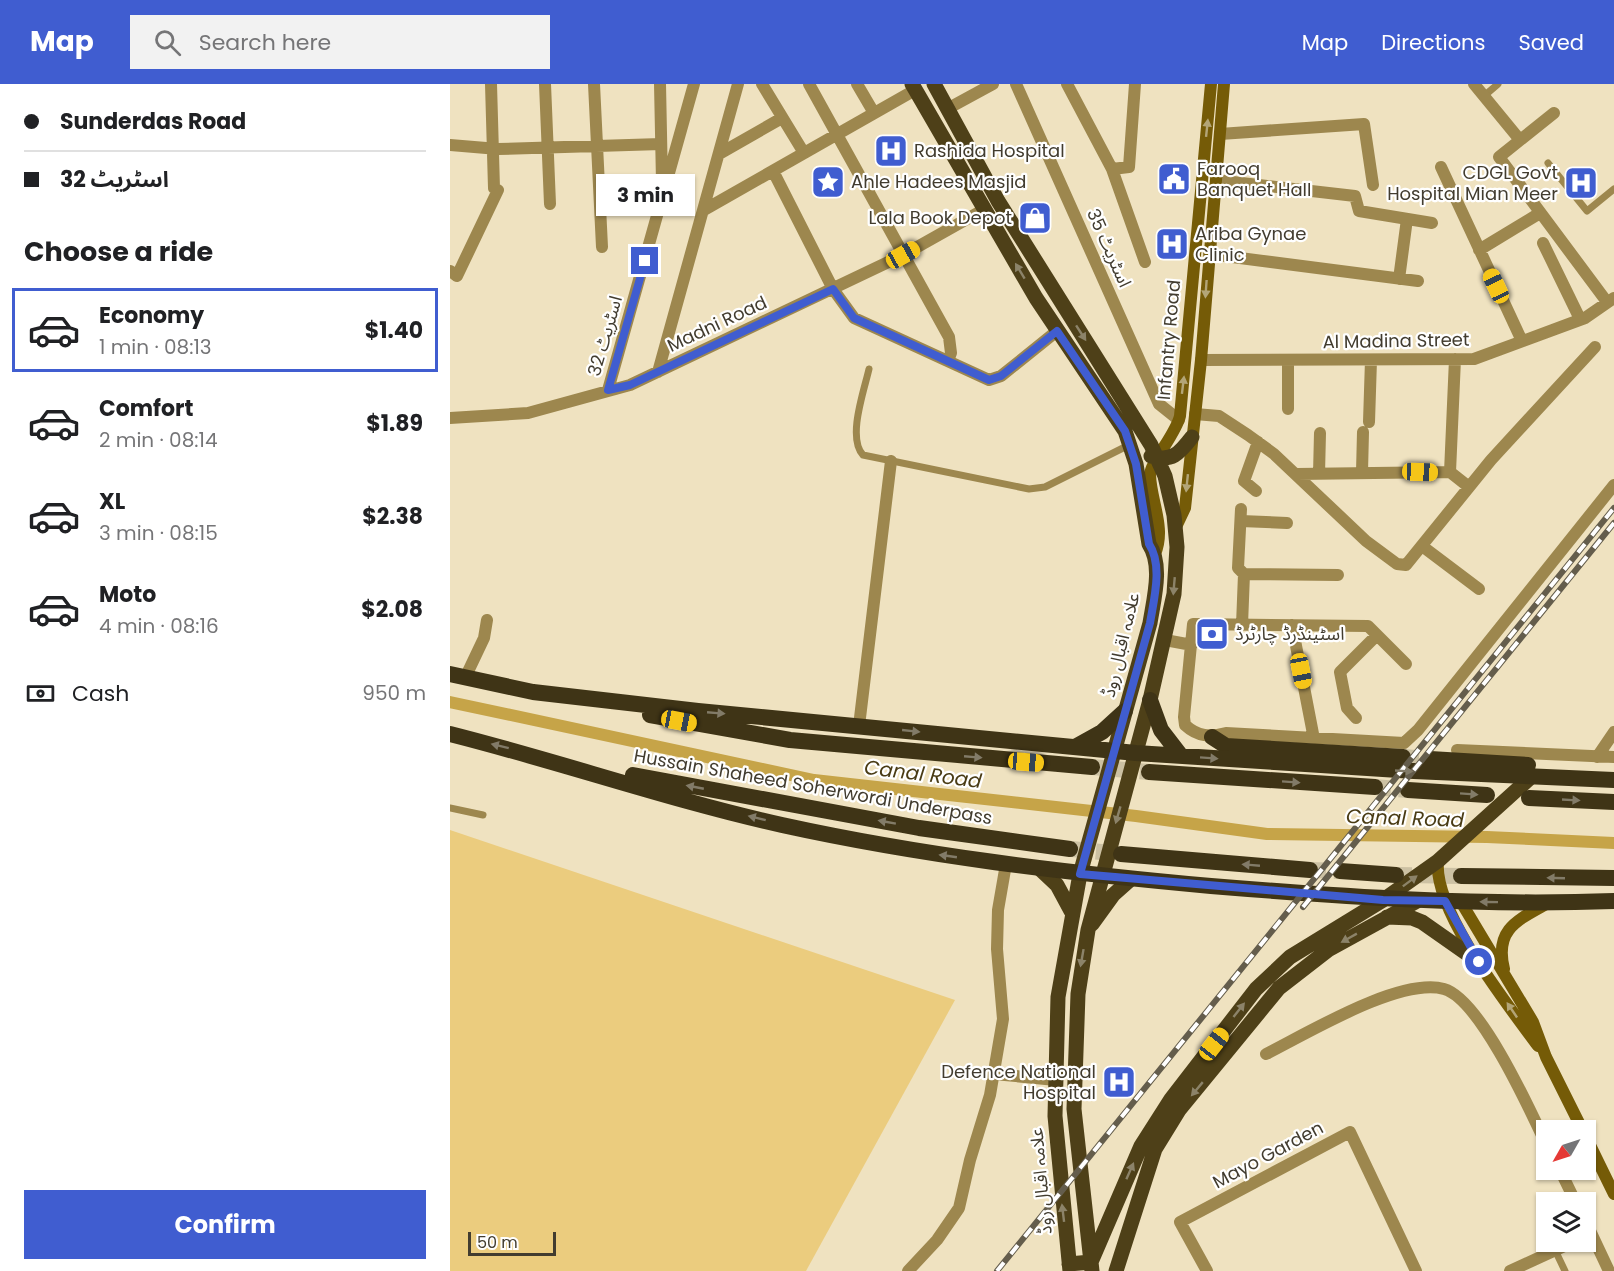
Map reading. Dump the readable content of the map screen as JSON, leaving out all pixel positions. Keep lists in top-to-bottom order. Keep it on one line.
{"streets":{"highway":["Hussain Shaheed Soherwordi Underpass"],"main road":["Infantry Road","علامہ اقبال روڈ"],"street":["اسٹریٹ 35","Madni Road","اسٹریٹ 32","Al Madina Street","Mayo Garden"]},"crossings":[["اسٹریٹ 35","Infantry Road"],["Madni Road","اسٹریٹ 32"],["Madni Road","علامہ اقبال روڈ"],["Infantry Road","Al Madina Street"],["Infantry Road","علامہ اقبال روڈ"]],"water":["Canal Road"],"places":{"hospital":["Rashida Hospital","CDGL Govt Hospital Mian Meer","Ariba Gynae Clinic","Defence National Hospital"],"public building":["Farooq Banquet Hall"],"place":["Ahle Hadees Masjid"],"shop":["Lala Book Depot"],"bank":["اسٹینڈرڈ چارٹرڈ"]},"scale_bar":"50 m","north":"bottom left","page":{"header":"Map","search":"Search here","nav":["Map","Directions","Saved"],"banner":["Sunderdas Road","اسٹریٹ 32"],"bubble":"3 min","heading":"Choose a ride","list":[{"name":"Economy","note":"1 min · 08:13","value":"$1.40"},{"name":"Comfort","note":"2 min · 08:14","value":"$1.89"},{"name":"XL","note":"3 min · 08:15","value":"$2.38"},{"name":"Moto","note":"4 min · 08:16","value":"$2.08"}],"pay":["Cash","950 m"],"buttons":"Confirm","scale":"50 m"}}
